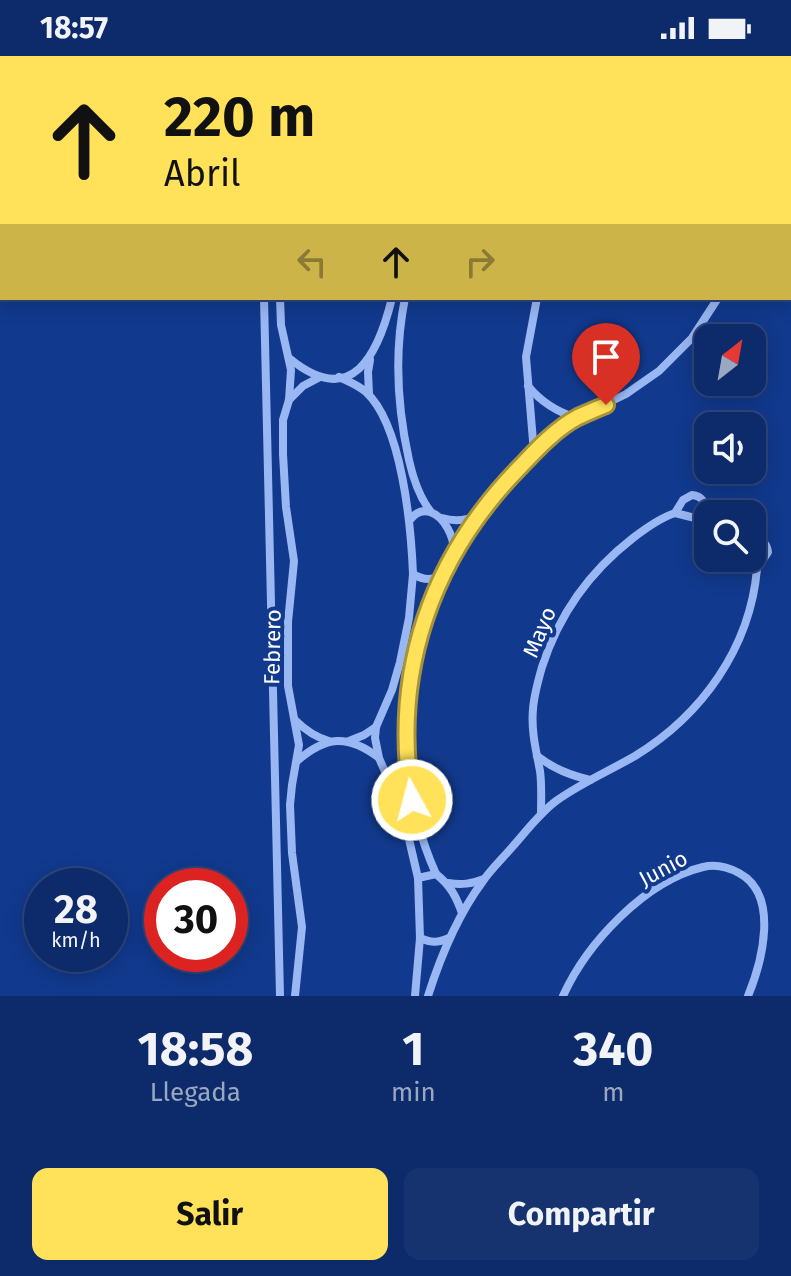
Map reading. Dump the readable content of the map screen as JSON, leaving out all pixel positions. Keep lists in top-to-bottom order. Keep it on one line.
{"streets":{"street":["Mayo","Febrero","Junio"]},"north":"top right","page":{"status":"18:57","turn":["220 m","Abril"],"speed":"28 km/h","limit":"30","eta":["18:58","Llegada","1","min","340","m"],"buttons":["Salir","Compartir"]}}
